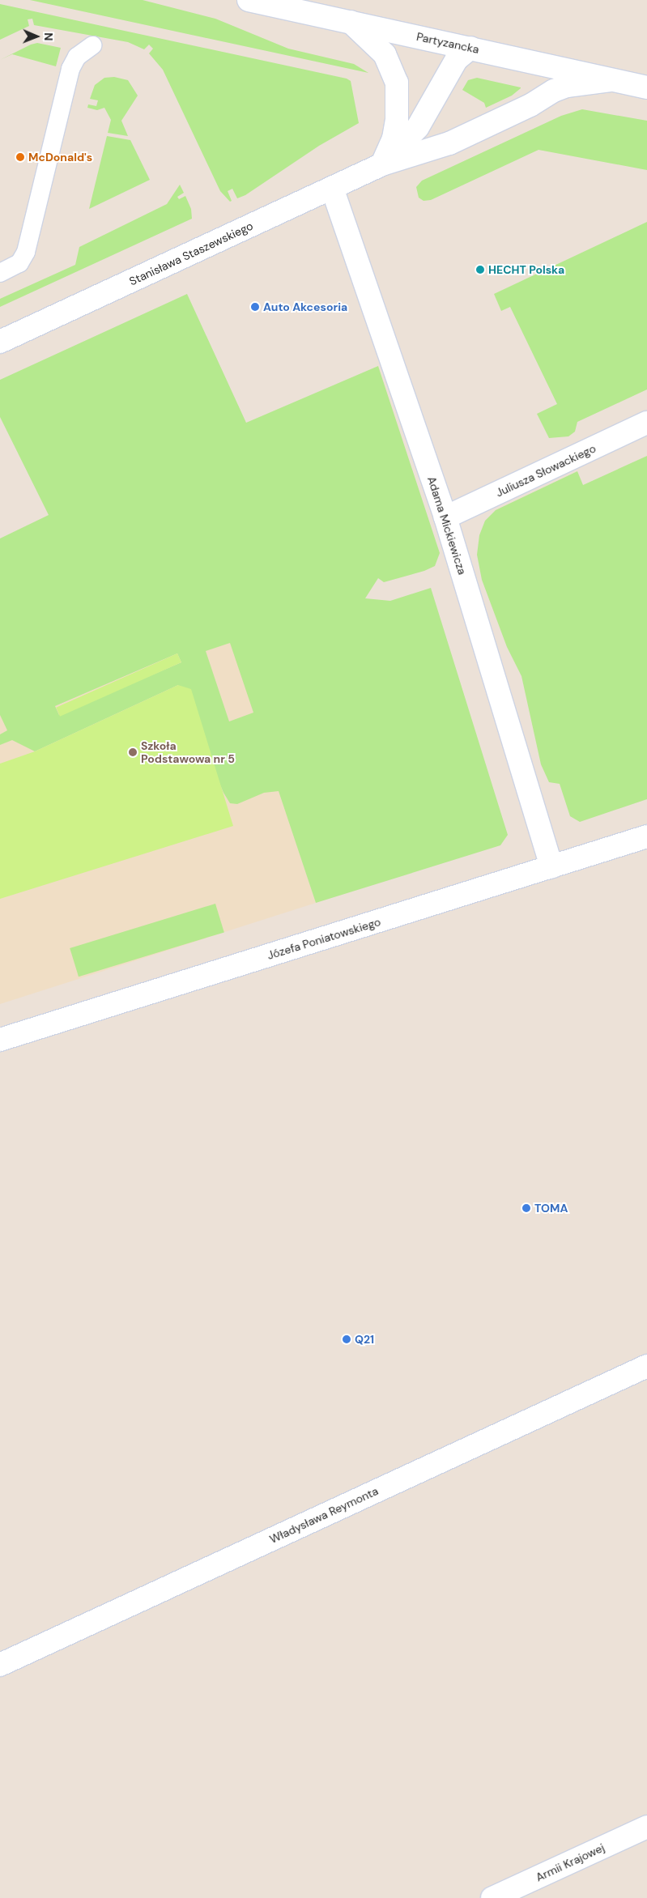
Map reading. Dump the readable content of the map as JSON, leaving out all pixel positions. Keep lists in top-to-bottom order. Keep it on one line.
{"streets":{"street":["Partyzancka","Stanisława Staszewskiego","Juliusza Słowackiego","Adama Mickiewicza","Józefa Poniatowskiego","Władysława Reymonta","Armii Krajowej"]},"crossings":[["Partyzancka","Stanisława Staszewskiego"],["Stanisława Staszewskiego","Adama Mickiewicza"],["Juliusza Słowackiego","Adama Mickiewicza"],["Adama Mickiewicza","Józefa Poniatowskiego"]],"places":["McDonald's","HECHT Polska","Auto Akcesoria","Szkoła Podstawowa nr 5","TOMA","Q21"],"north":"right"}
